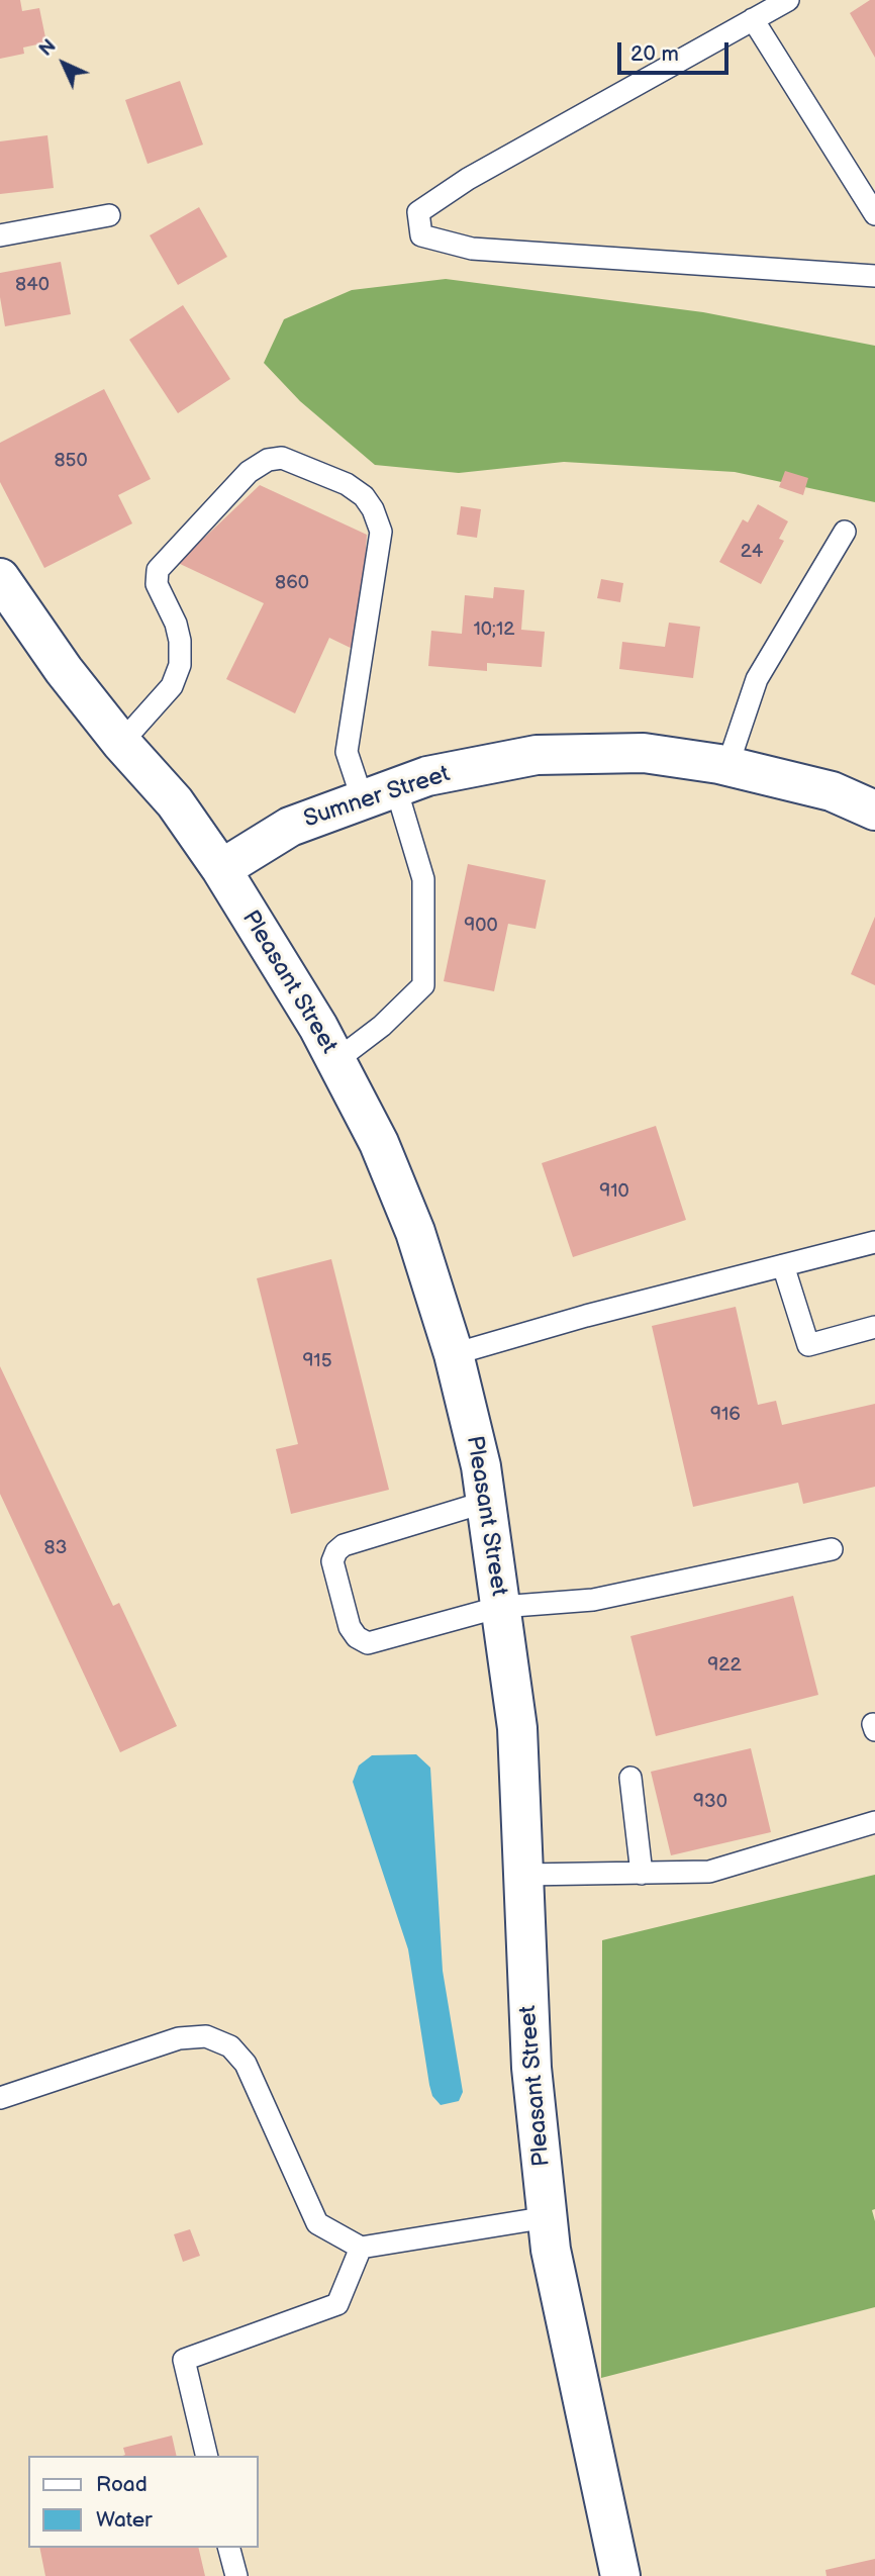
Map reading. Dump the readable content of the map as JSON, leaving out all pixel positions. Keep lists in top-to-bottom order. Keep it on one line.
{"streets":{"street":["Sumner Street","Pleasant Street"]},"crossings":[["Sumner Street","Pleasant Street"]],"house_numbers":["840","850","24","860","10;12","900","910","915","916","83","922","930"],"legend":["Road","Water"],"scale_bar":"20 m","north":"top left"}
